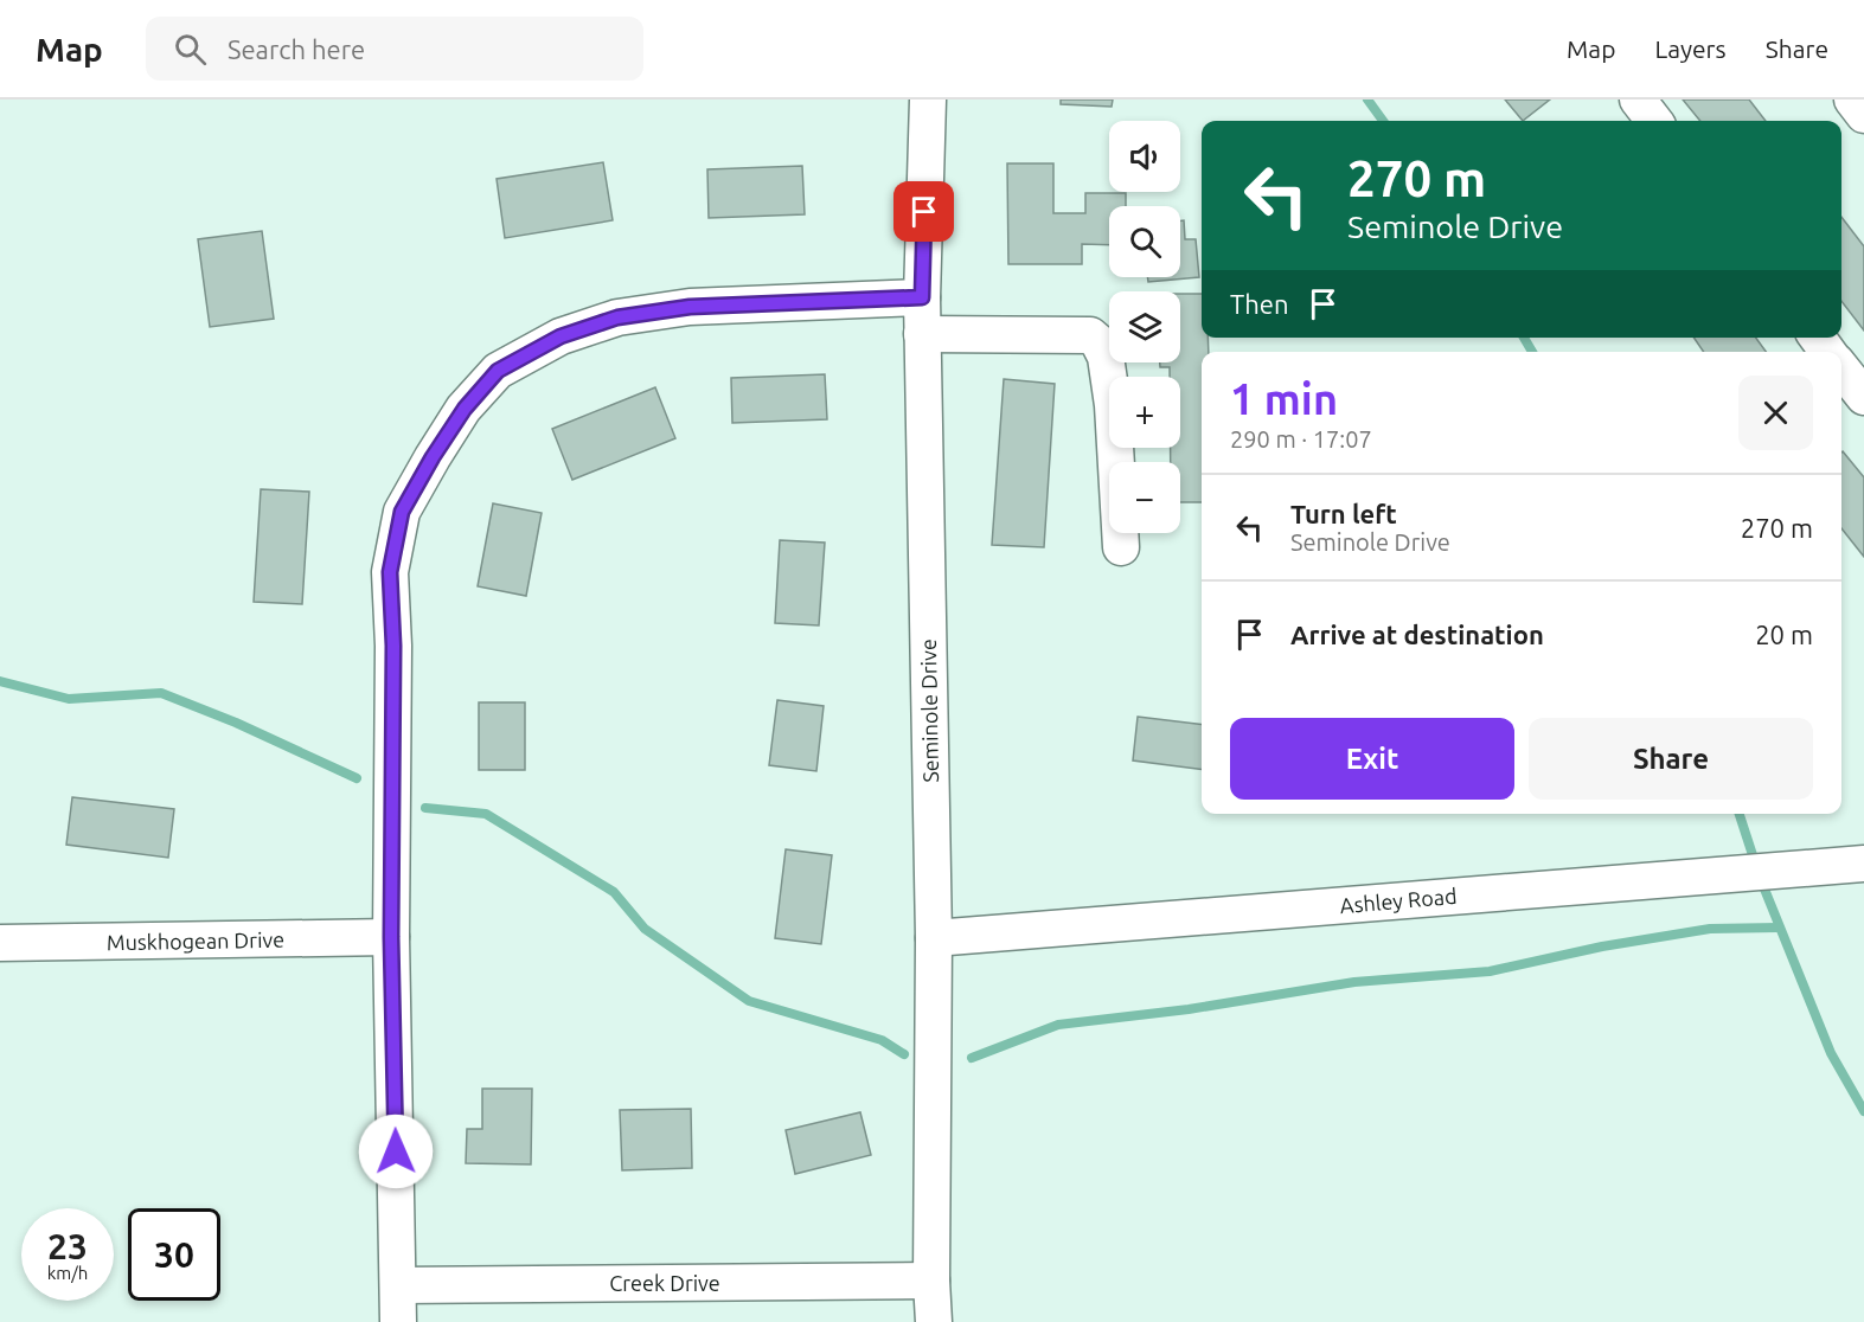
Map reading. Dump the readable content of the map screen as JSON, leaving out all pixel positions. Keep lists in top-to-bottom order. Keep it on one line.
{"streets":{"street":["Seminole Drive","Ashley Road","Muskhogean Drive","Creek Drive"]},"crossings":[["Seminole Drive","Ashley Road"],["Seminole Drive","Creek Drive"]],"page":{"header":"Map","search":"Search here","nav":["Map","Layers","Share"],"map_buttons":["+","−"],"turn":["270 m","Seminole Drive"],"then":"Then","heading":["1 min","290 m · 17:07"],"list":[{"name":"Turn left","note":"Seminole Drive","value":"270 m"},{"name":"Arrive at destination","value":"20 m"}],"buttons":["Exit","Share"],"speed":"23 km/h","limit":"30"}}
